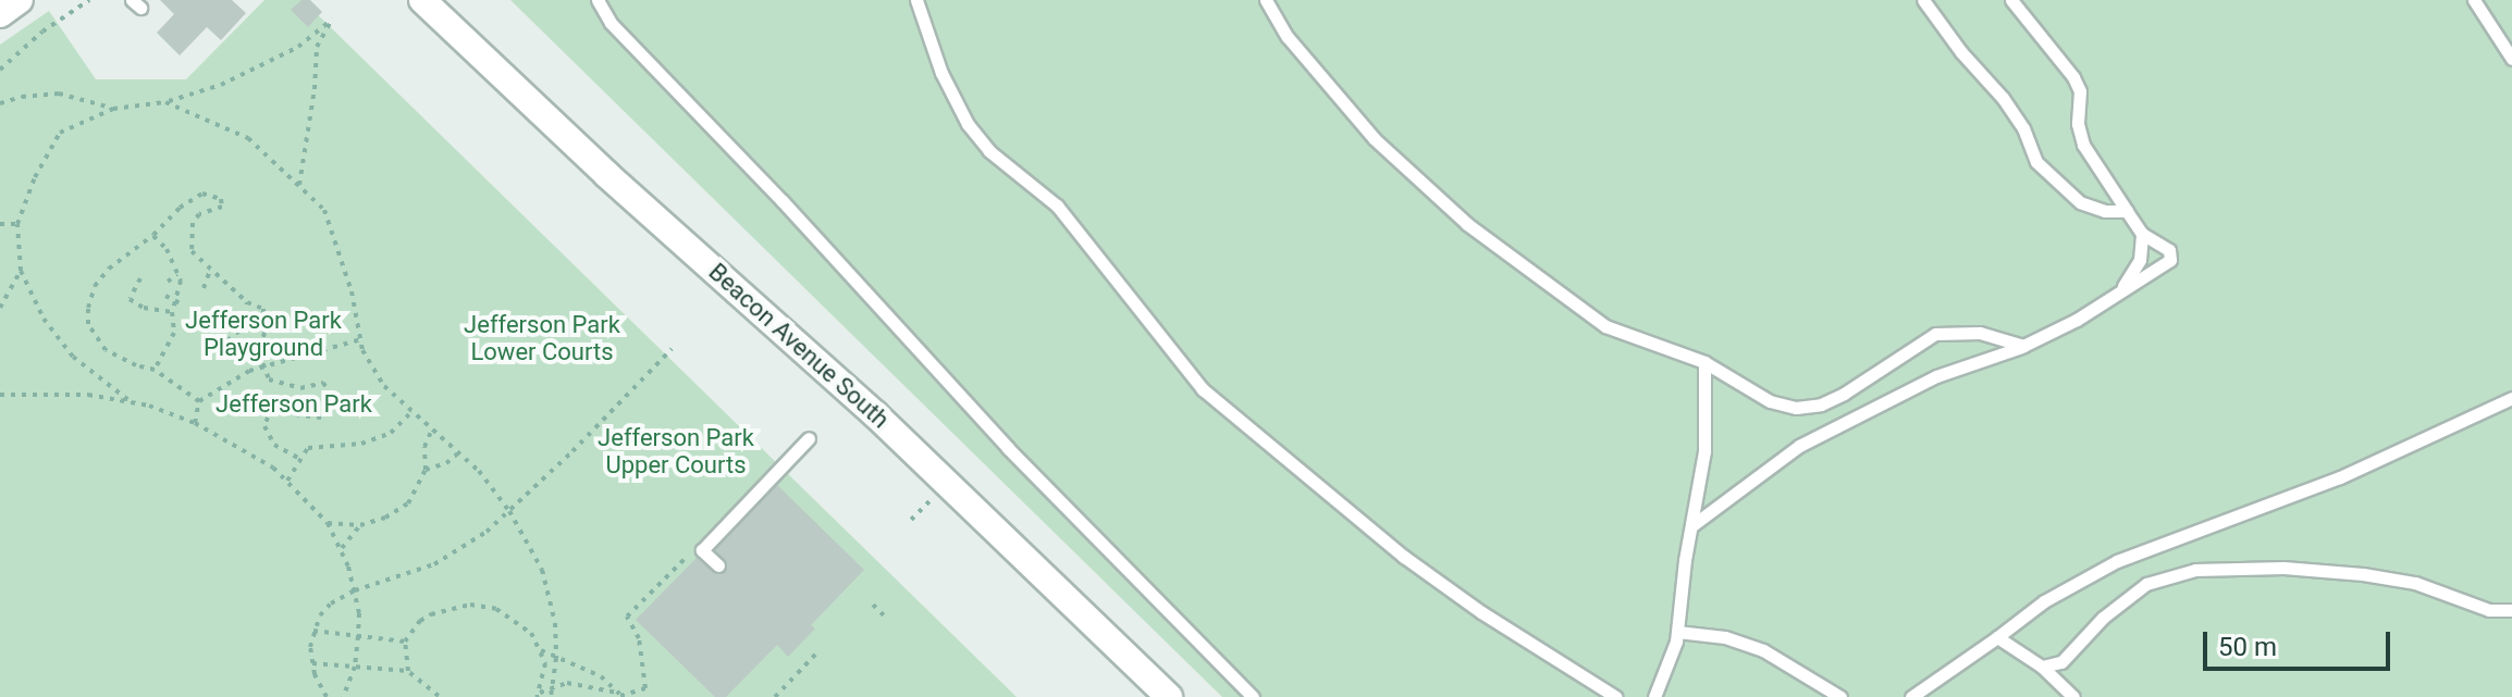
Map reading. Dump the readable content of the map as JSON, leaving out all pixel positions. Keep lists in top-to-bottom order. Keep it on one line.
{"streets":{"main road":["Beacon Avenue South"]},"parks":["Jefferson Park Playground","Jefferson Park Lower Courts","Jefferson Park","Jefferson Park Upper Courts"],"scale_bar":"50 m"}
